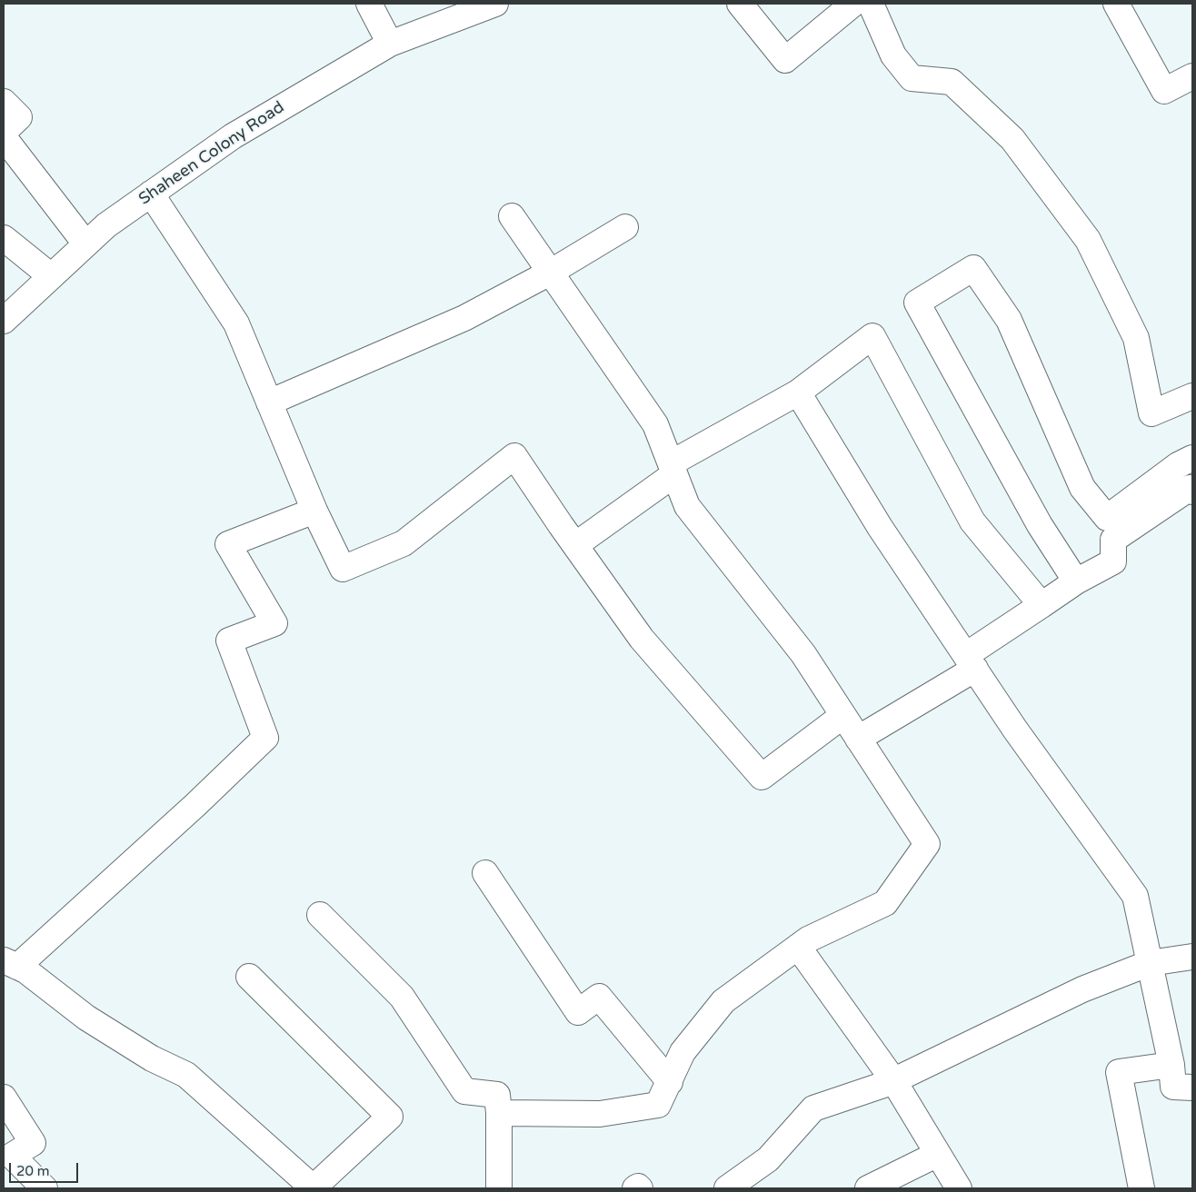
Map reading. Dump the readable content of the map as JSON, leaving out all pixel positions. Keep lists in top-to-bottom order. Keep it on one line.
{"streets":{"street":["Shaheen Colony Road"]},"scale_bar":"20 m"}
